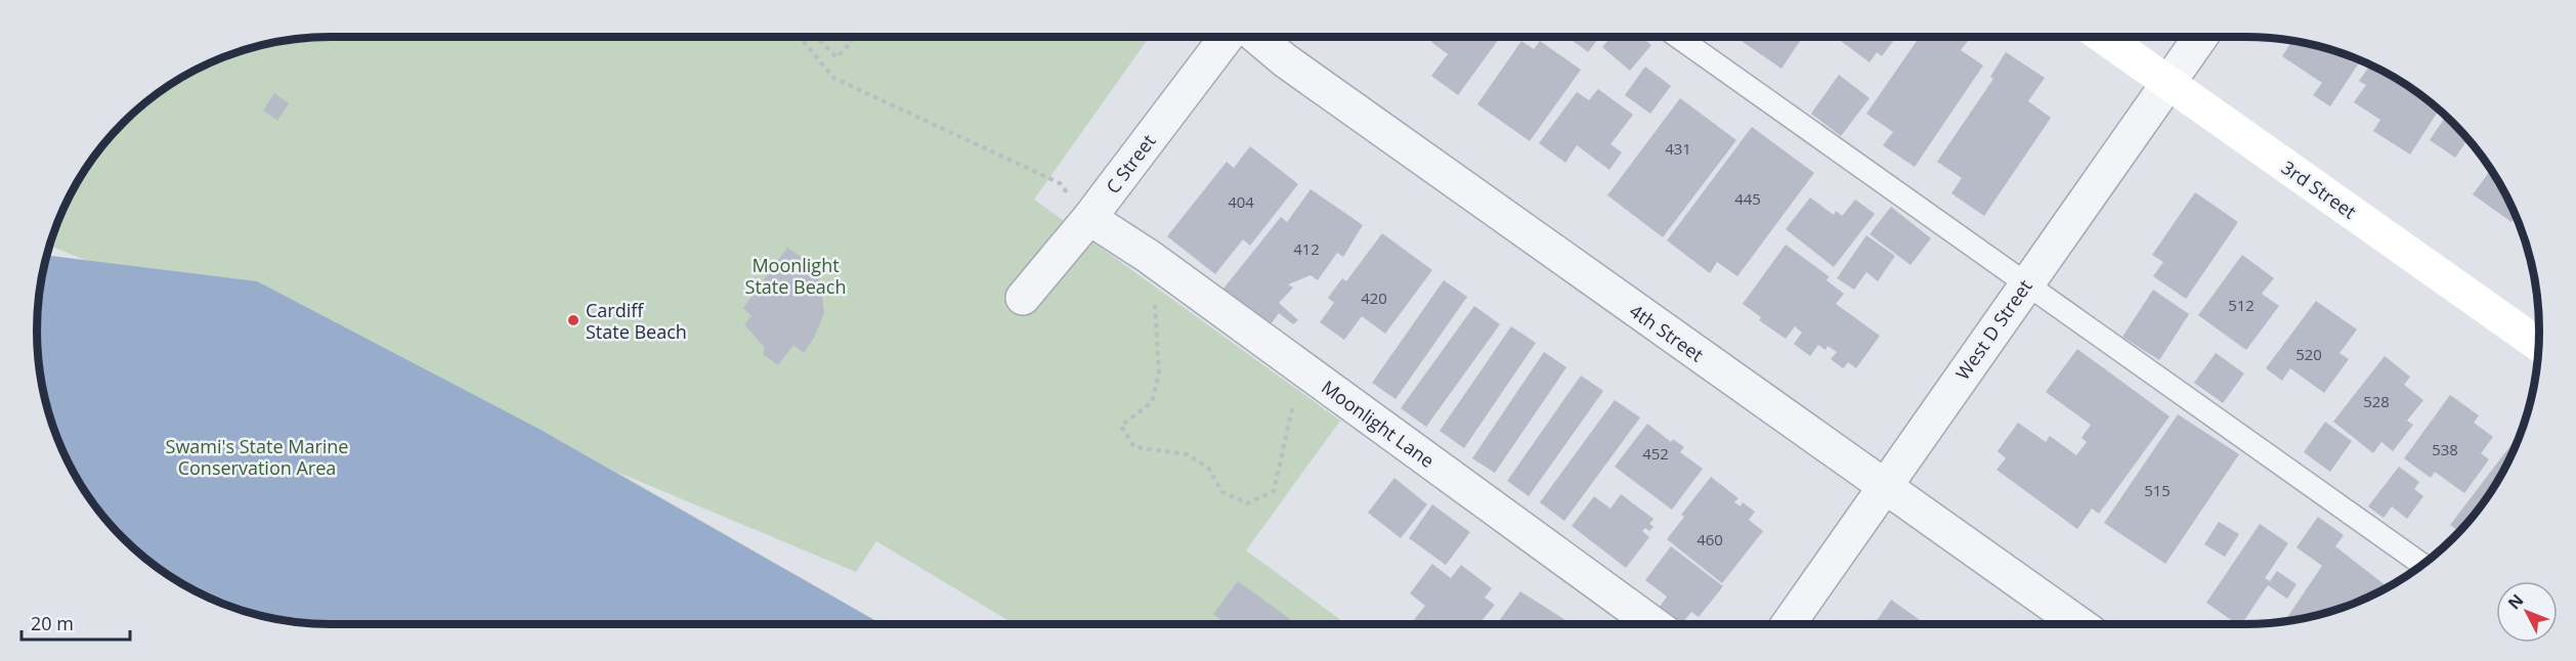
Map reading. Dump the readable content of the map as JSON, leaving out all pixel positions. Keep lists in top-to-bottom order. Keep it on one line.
{"streets":{"main road":["3rd Street"],"street":["C Street","West D Street","4th Street","Moonlight Lane"]},"crossings":[["C Street","Moonlight Lane"],["3rd Street","West D Street"],["West D Street","4th Street"]],"parks":["Moonlight State Beach","Swami's State Marine Conservation Area"],"places":["Cardiff State Beach"],"house_numbers":["431","445","404","412","420","512","520","528","538","452","515","460"],"scale_bar":"20 m","north":"top left"}
